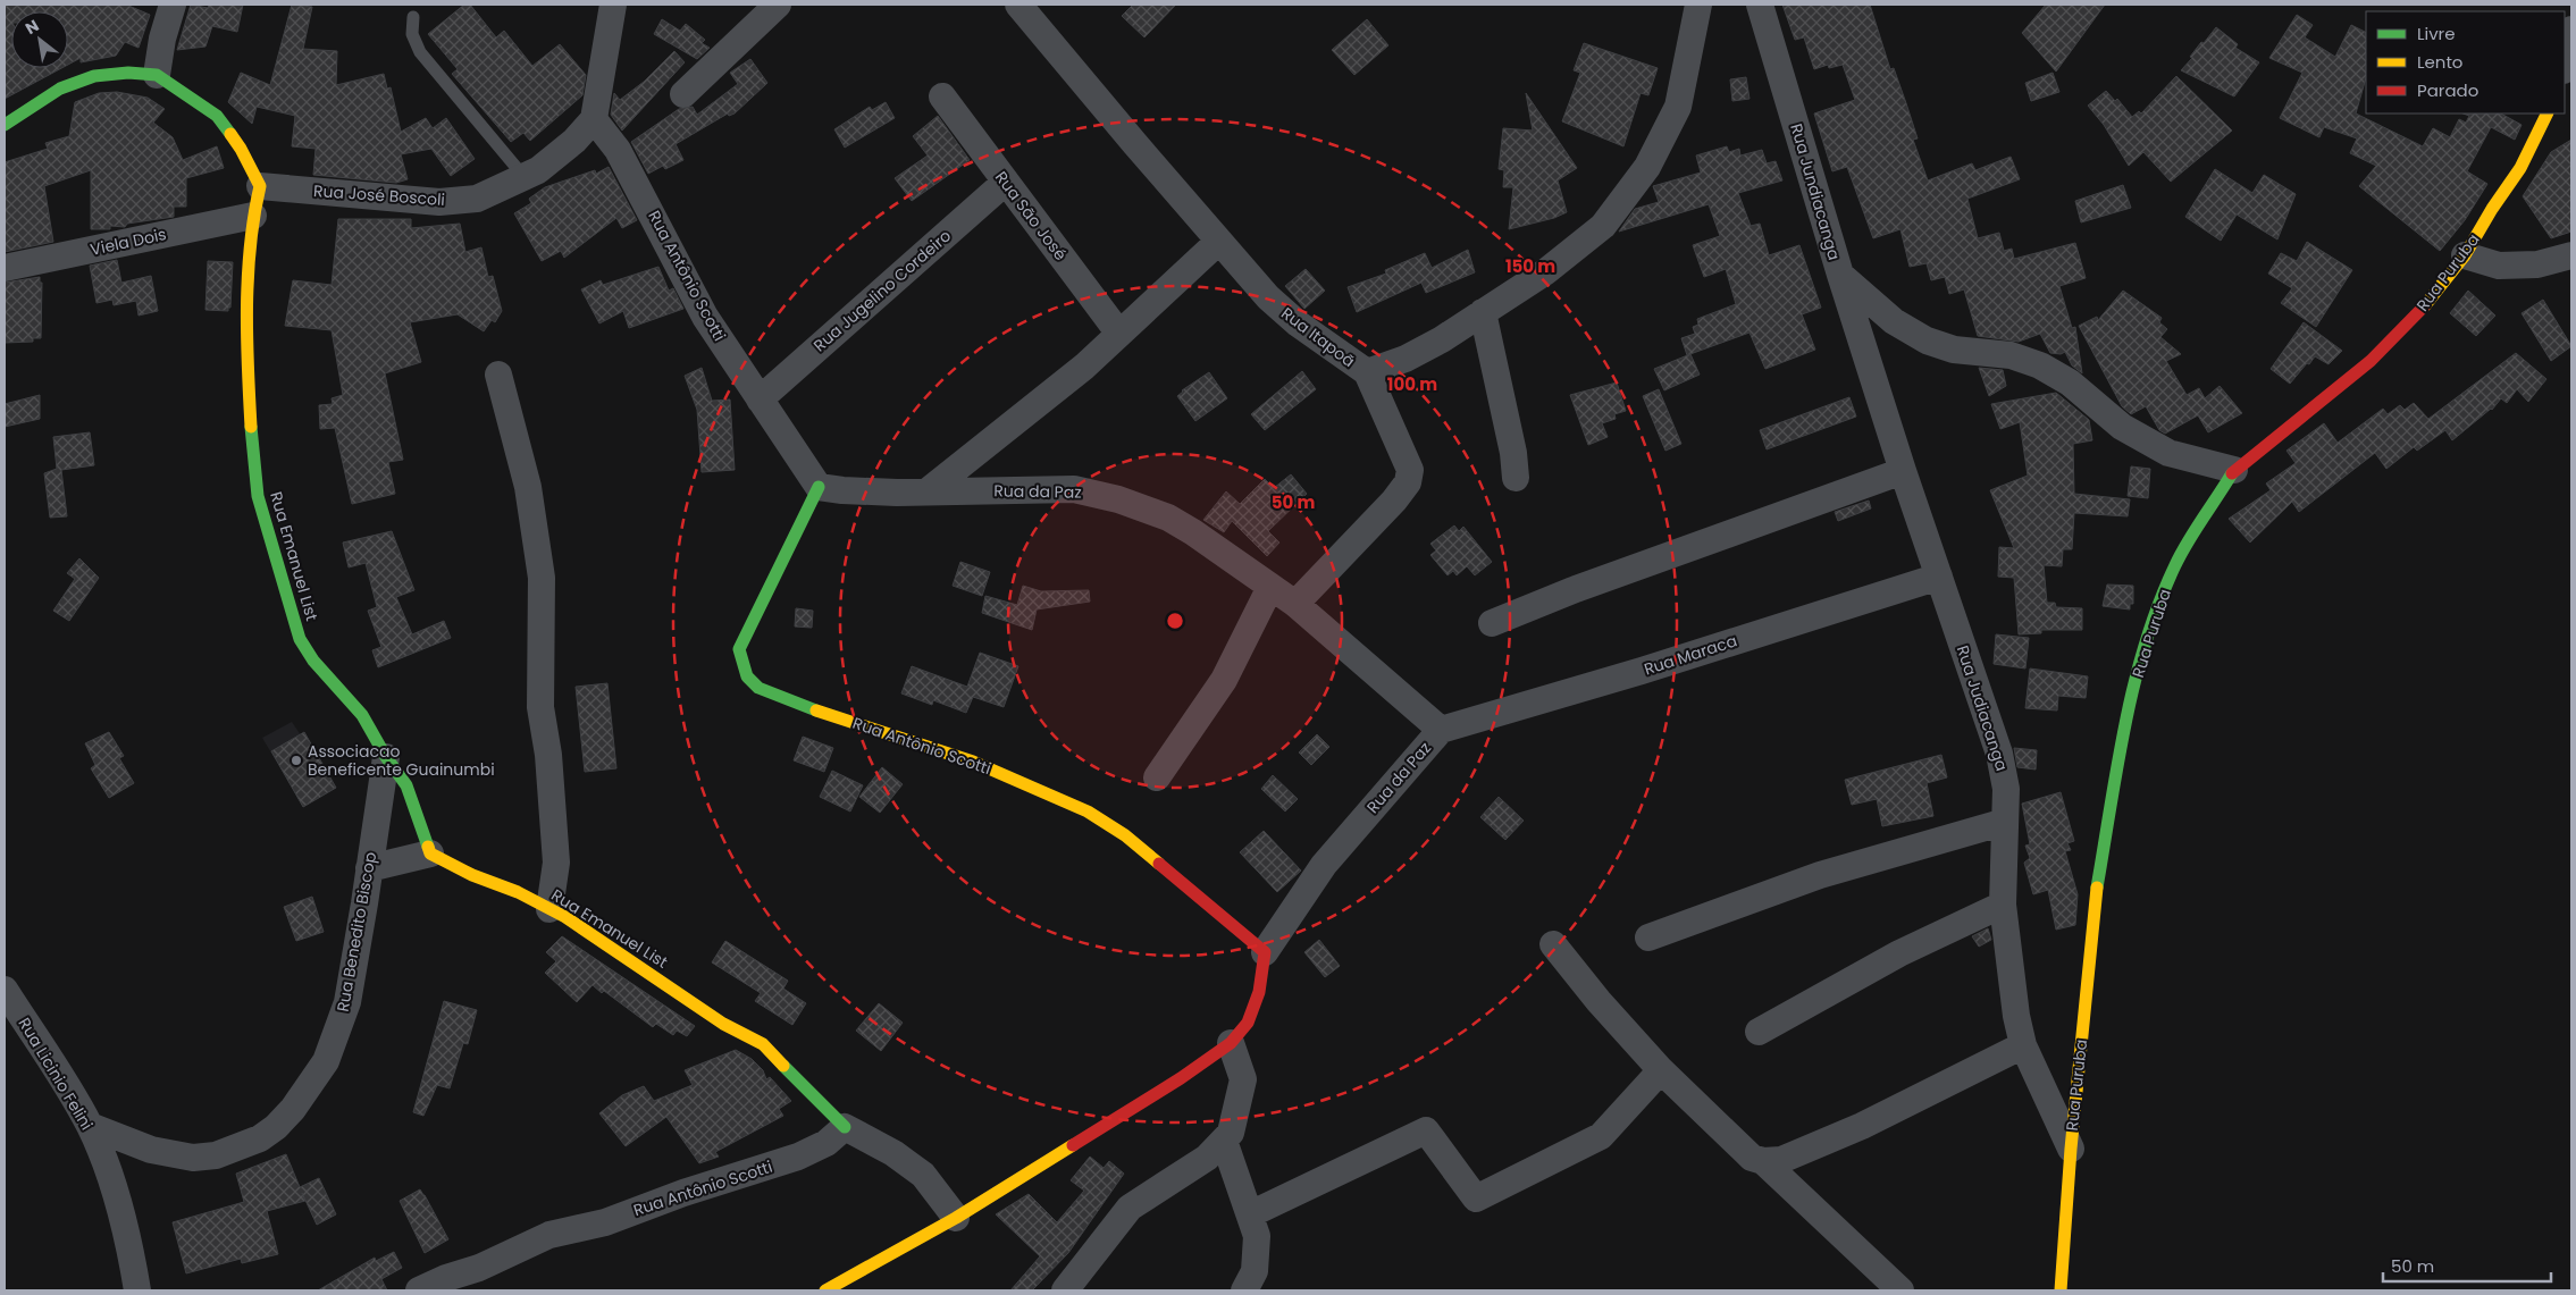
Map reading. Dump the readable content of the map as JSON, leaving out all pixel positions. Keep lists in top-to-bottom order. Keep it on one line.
{"streets":{"street":["Rua Jundiacanga","Rua José Boscoli","Rua São José","Viela Dois","Rua Puruba","Rua Antônio Scotti","Rua Jugelino Cordeiro","Rua Itapoã","Rua da Paz","Rua Emanuel List","Rua Maraca","Rua Judiacanga","Rua Benedito Biscop","Rua Licinio Felini"]},"crossings":[["Rua Jundiacanga","Rua Puruba"],["Rua Jundiacanga","Rua Judiacanga"],["Rua José Boscoli","Rua Antônio Scotti"],["Rua José Boscoli","Rua Emanuel List"],["Rua São José","Rua Jugelino Cordeiro"],["Viela Dois","Rua Emanuel List"],["Rua Puruba","Rua Judiacanga"],["Rua Antônio Scotti","Rua Jugelino Cordeiro"],["Rua Antônio Scotti","Rua da Paz"],["Rua Antônio Scotti","Rua Emanuel List"],["Rua da Paz","Rua Maraca"],["Rua Emanuel List","Rua Benedito Biscop"],["Rua Maraca","Rua Judiacanga"],["Rua Benedito Biscop","Rua Licinio Felini"]],"places":["Associacao Beneficente Guainumbi"],"legend":["Livre","Lento","Parado"],"scale_bar":"50 m","north":"top left","rings":["150 m","100 m","50 m"]}
